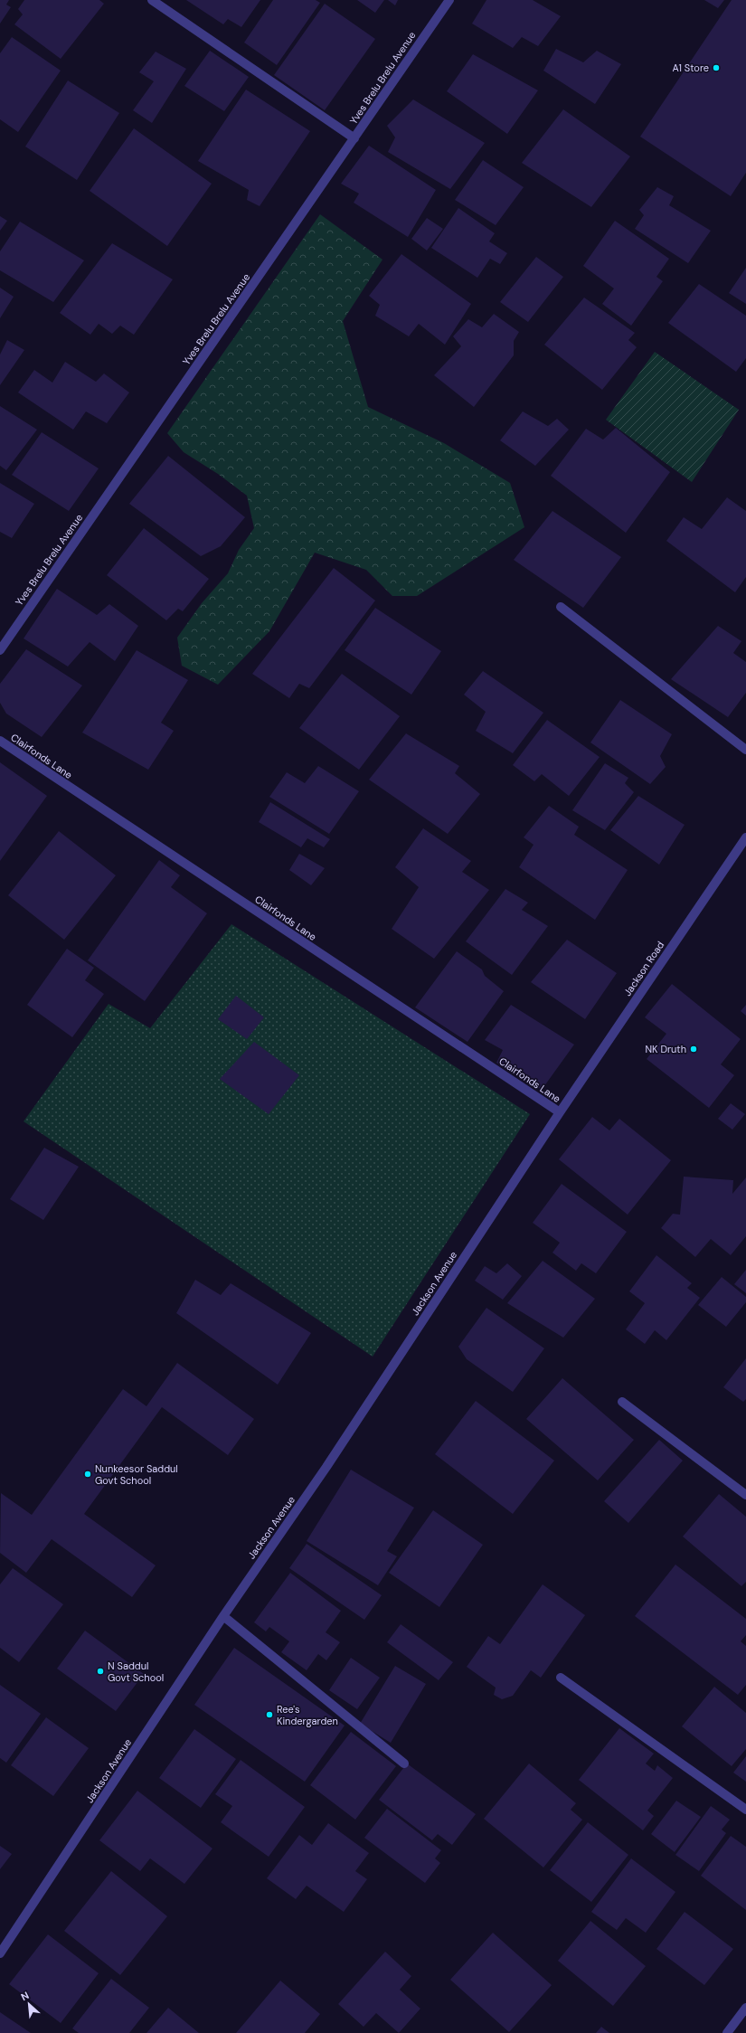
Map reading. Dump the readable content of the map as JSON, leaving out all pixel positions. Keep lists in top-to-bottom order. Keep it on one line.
{"streets":{"street":["Yves Brelu Brelu Avenue","Clairfonds Lane","Jackson Road","Jackson Avenue"]},"crossings":[["Clairfonds Lane","Jackson Road"],["Clairfonds Lane","Jackson Avenue"],["Jackson Road","Jackson Avenue"]],"places":["A1 Store","NK Druth","Nunkeesor Saddul Govt School","N Saddul Govt School","Ree's Kindergarden"],"north":"top left"}
